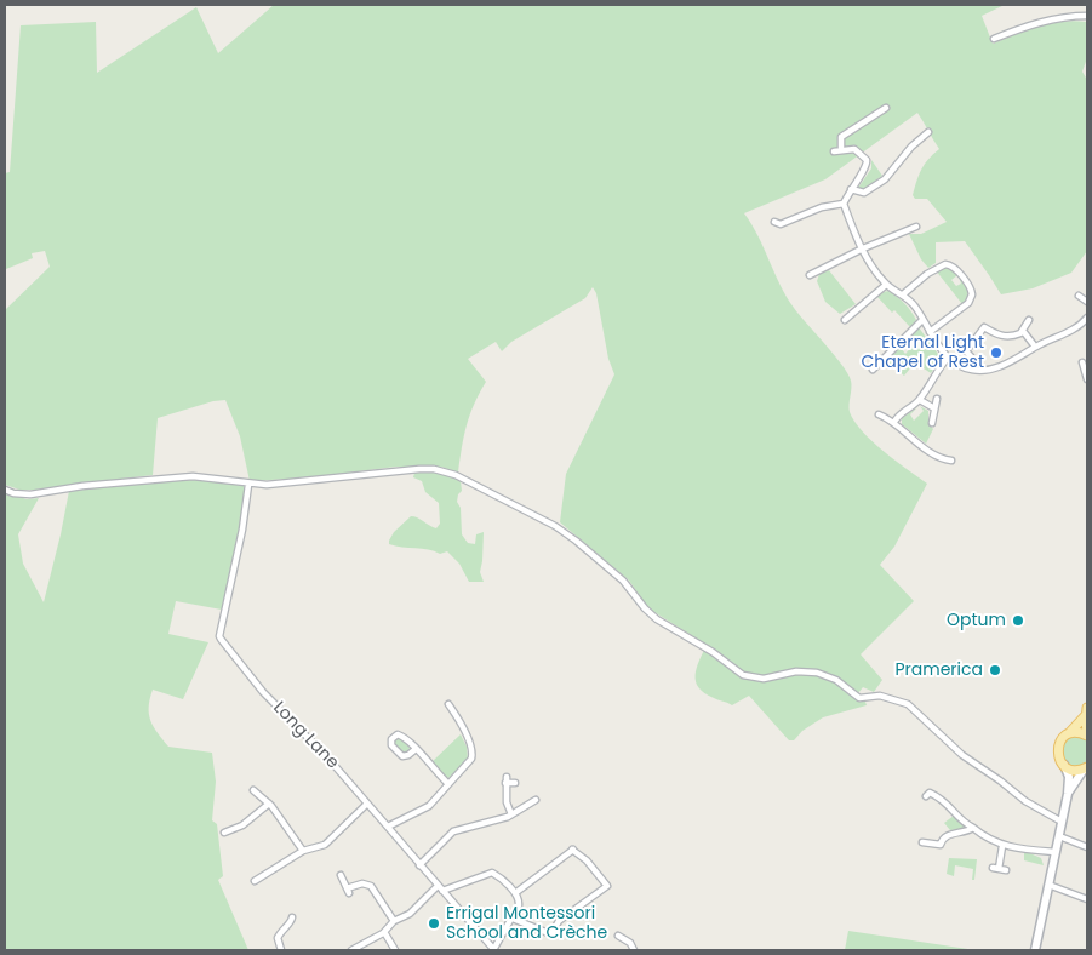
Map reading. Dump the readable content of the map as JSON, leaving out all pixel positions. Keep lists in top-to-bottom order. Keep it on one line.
{"streets":{"street":["Long Lane"]},"places":["Eternal Light Chapel of Rest","Optum","Pramerica","Errigal Montessori School and Crèche"]}
